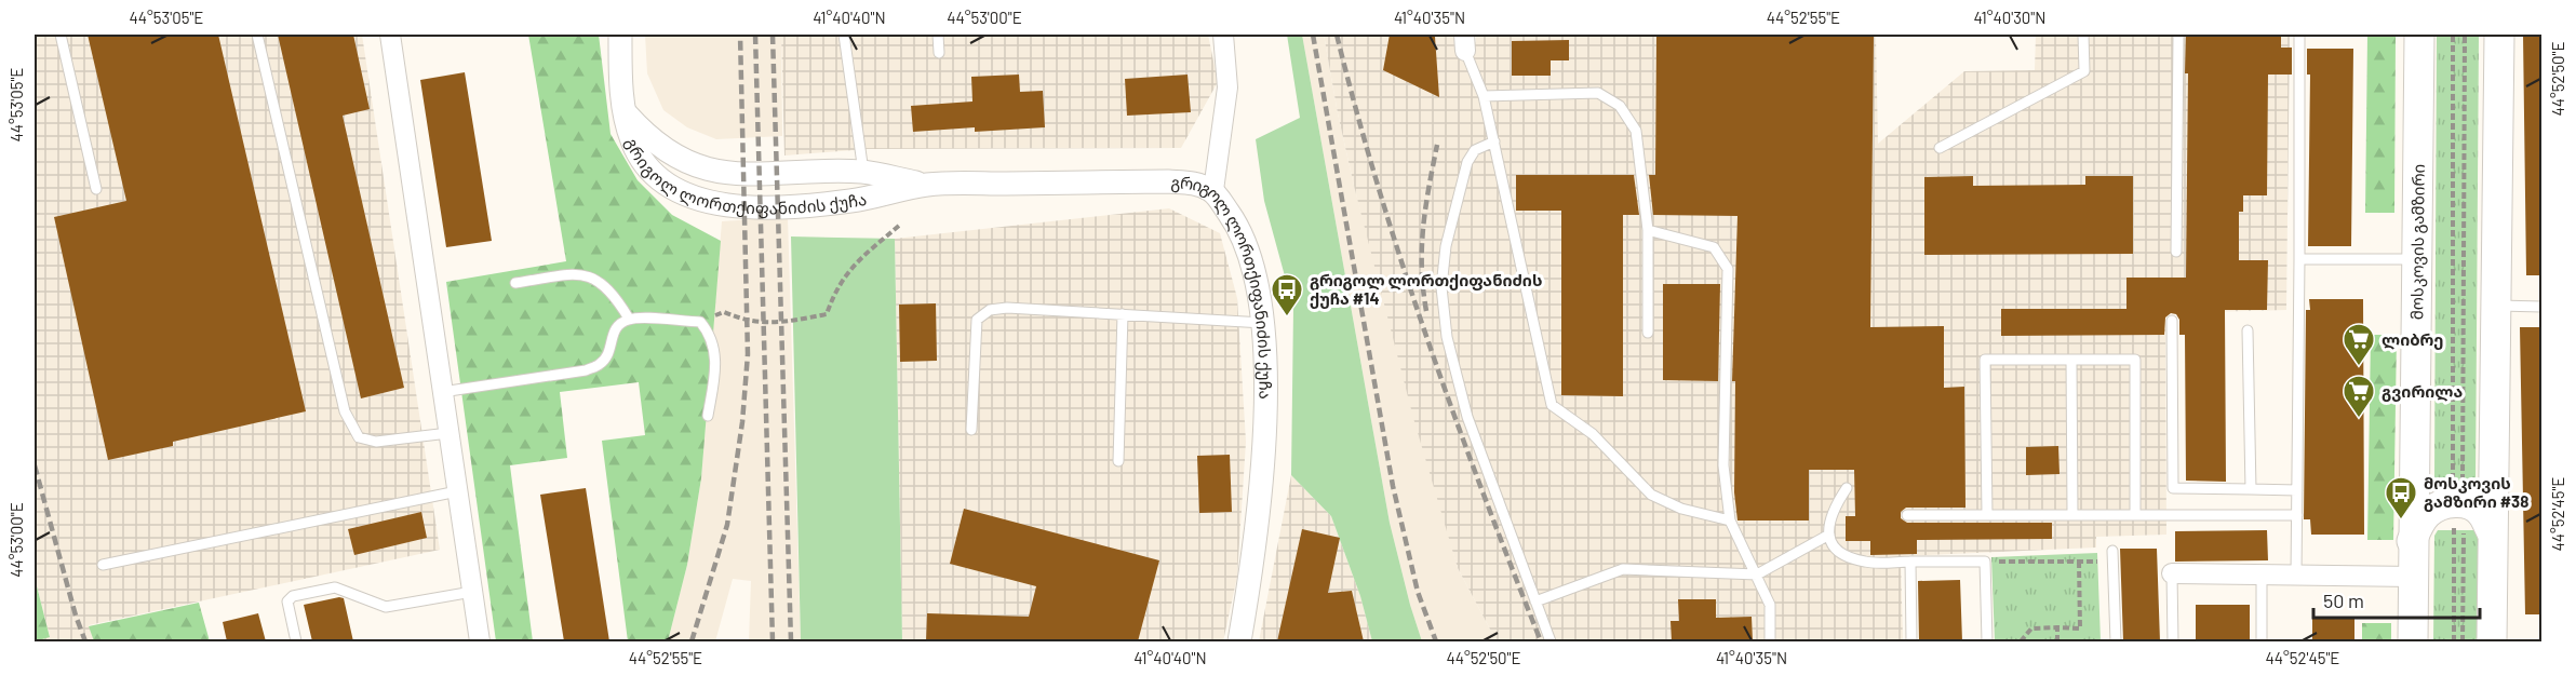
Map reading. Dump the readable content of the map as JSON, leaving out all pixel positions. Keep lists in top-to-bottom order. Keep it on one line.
{"streets":{"main road":["მოსკოვის გამზირი"],"street":["გრიგოლ ლორთქიფანიძის ქუჩა"]},"places":{"bus stop":["გრიგოლ ლორთქიფანიძის ქუჩა #14","მოსკოვის გამზირი #38"],"supermarket":["ლიბრე","გვირილა"]},"scale_bar":"50 m","coordinates":["44°53'05\"E","41°40'40\"N","44°53'00\"E","41°40'35\"N","44°52'55\"E","41°40'30\"N","44°52'50\"E","44°52'45\"E"]}
